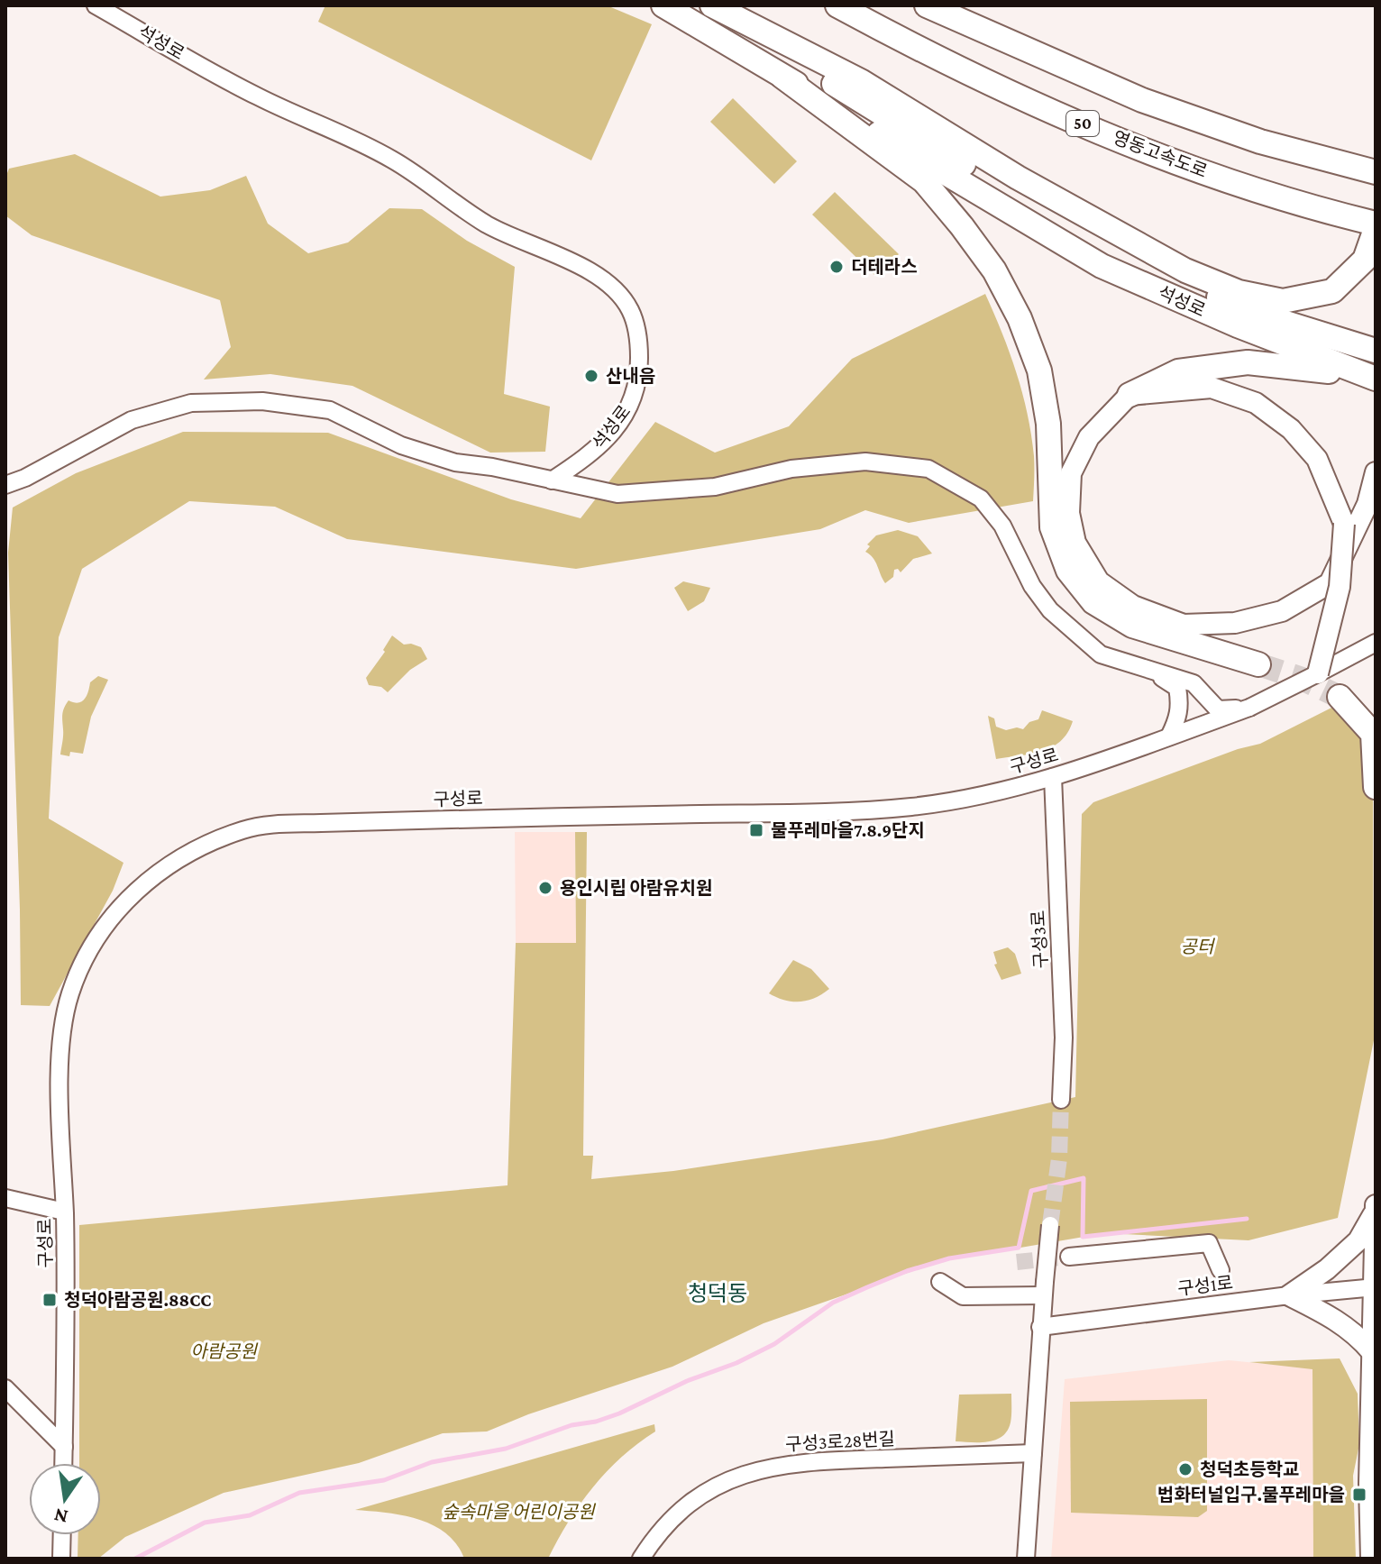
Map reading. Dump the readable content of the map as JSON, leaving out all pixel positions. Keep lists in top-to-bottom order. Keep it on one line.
{"streets":{"highway":["석성로","50","영동고속도로"],"street":["구성로","구성3로","구성1로","구성3로28번길"]},"crossings":[["구성로","구성3로"]],"districts":["청덕동"],"parks":["공터","아람공원","숲속마을 어린이공원"],"places":{"other":["더테라스","산내음","용인시립 아람유치원","청덕초등학교"],"transit":["물푸레마을7.8.9단지","청덕아람공원.88CC","법화터널입구.물푸레마을"]},"north":"bottom"}
